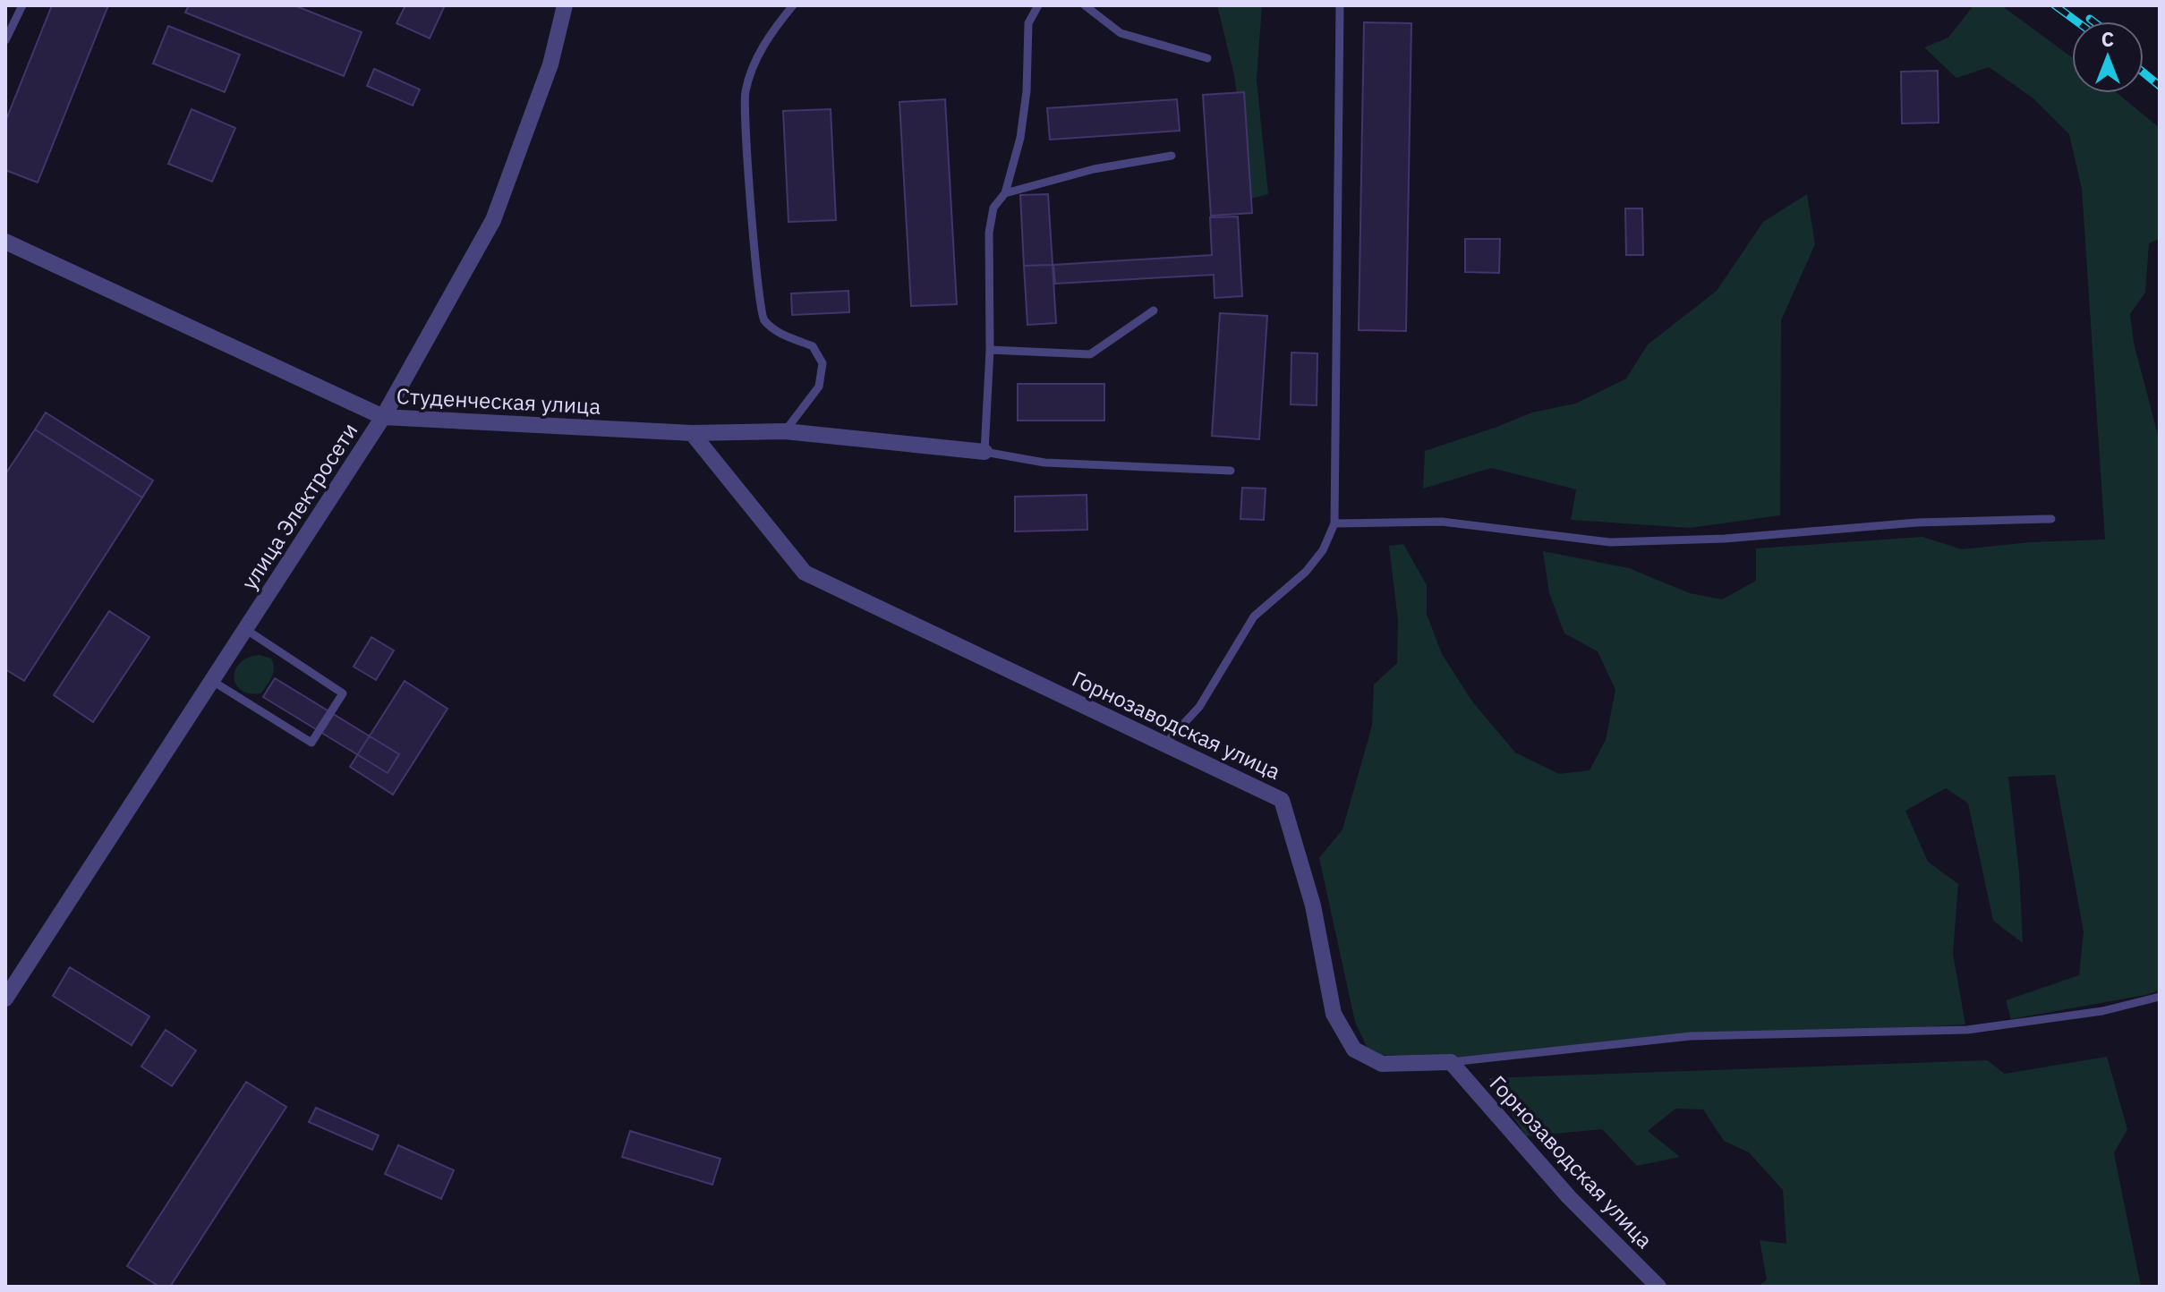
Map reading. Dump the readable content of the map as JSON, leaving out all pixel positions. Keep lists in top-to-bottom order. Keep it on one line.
{"streets":{"street":["Студенческая улица","улица Электросети","Горнозаводская улица"]},"crossings":[["Студенческая улица","улица Электросети"],["Студенческая улица","Горнозаводская улица"]],"north":"top"}
